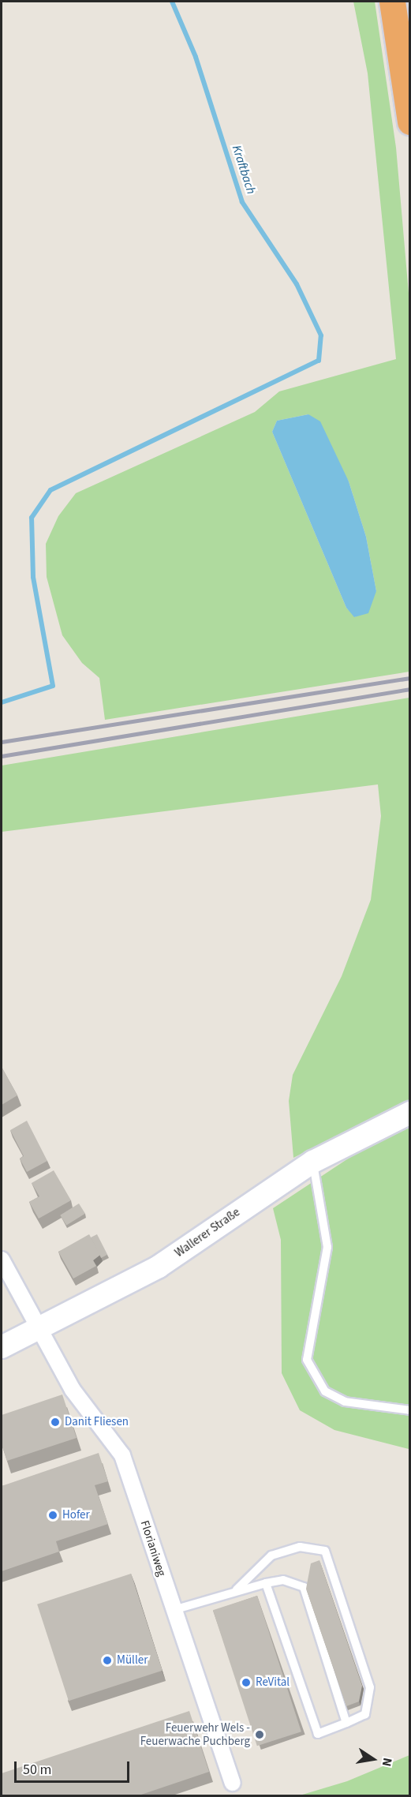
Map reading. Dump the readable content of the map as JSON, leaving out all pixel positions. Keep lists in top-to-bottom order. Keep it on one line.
{"streets":{"street":["Wallerer Straße","Florianiweg"]},"crossings":[["Wallerer Straße","Florianiweg"]],"water":["Kraftbach"],"places":["Danit Fliesen","Hofer","Müller","ReVital","Feuerwehr Wels - Feuerwache Puchberg"],"scale_bar":"50 m","north":"right"}
